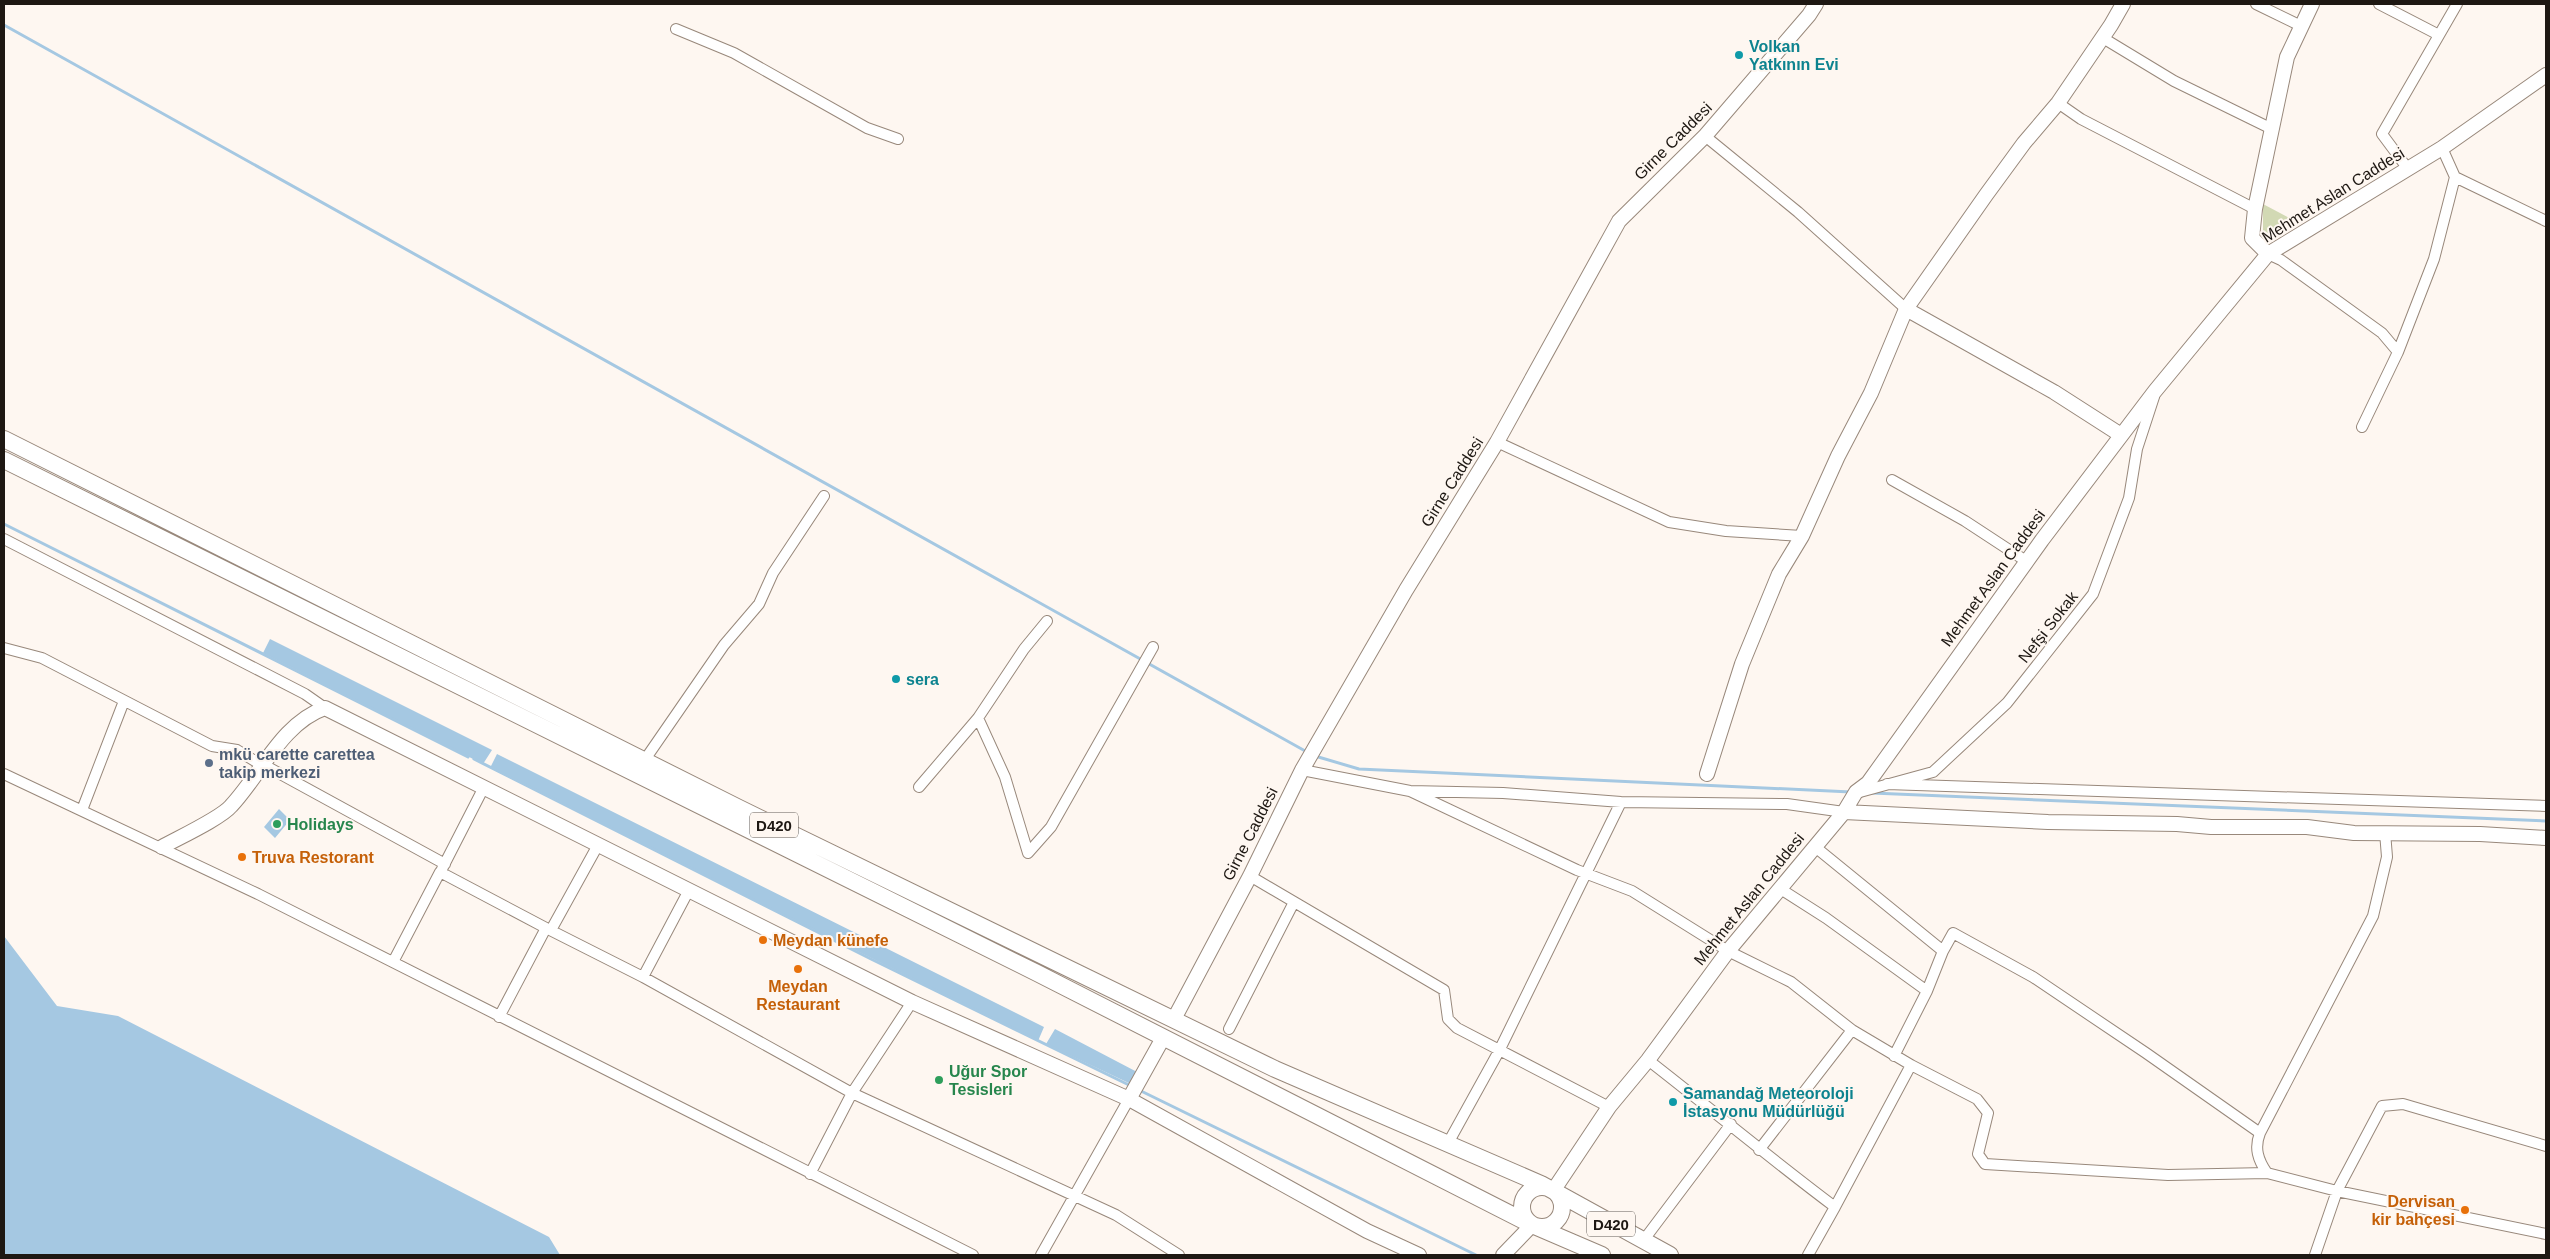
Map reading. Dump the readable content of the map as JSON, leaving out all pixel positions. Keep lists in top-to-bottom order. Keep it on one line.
{"streets":{"main road":["D420"],"street":["Girne Caddesi","Mehmet Aslan Caddesi","Nefşi Sokak"]},"crossings":[["Girne Caddesi","D420"],["Mehmet Aslan Caddesi","Nefşi Sokak"],["Mehmet Aslan Caddesi","D420"]],"places":["Volkan Yatkının Evi","sera","mkü carette carettea takip merkezi","Holidays","Truva Restorant","Meydan künefe","Meydan Restaurant","Uğur Spor Tesisleri","Samandağ Meteoroloji İstasyonu Müdürlüğü","Dervisan kir bahçesi"]}
